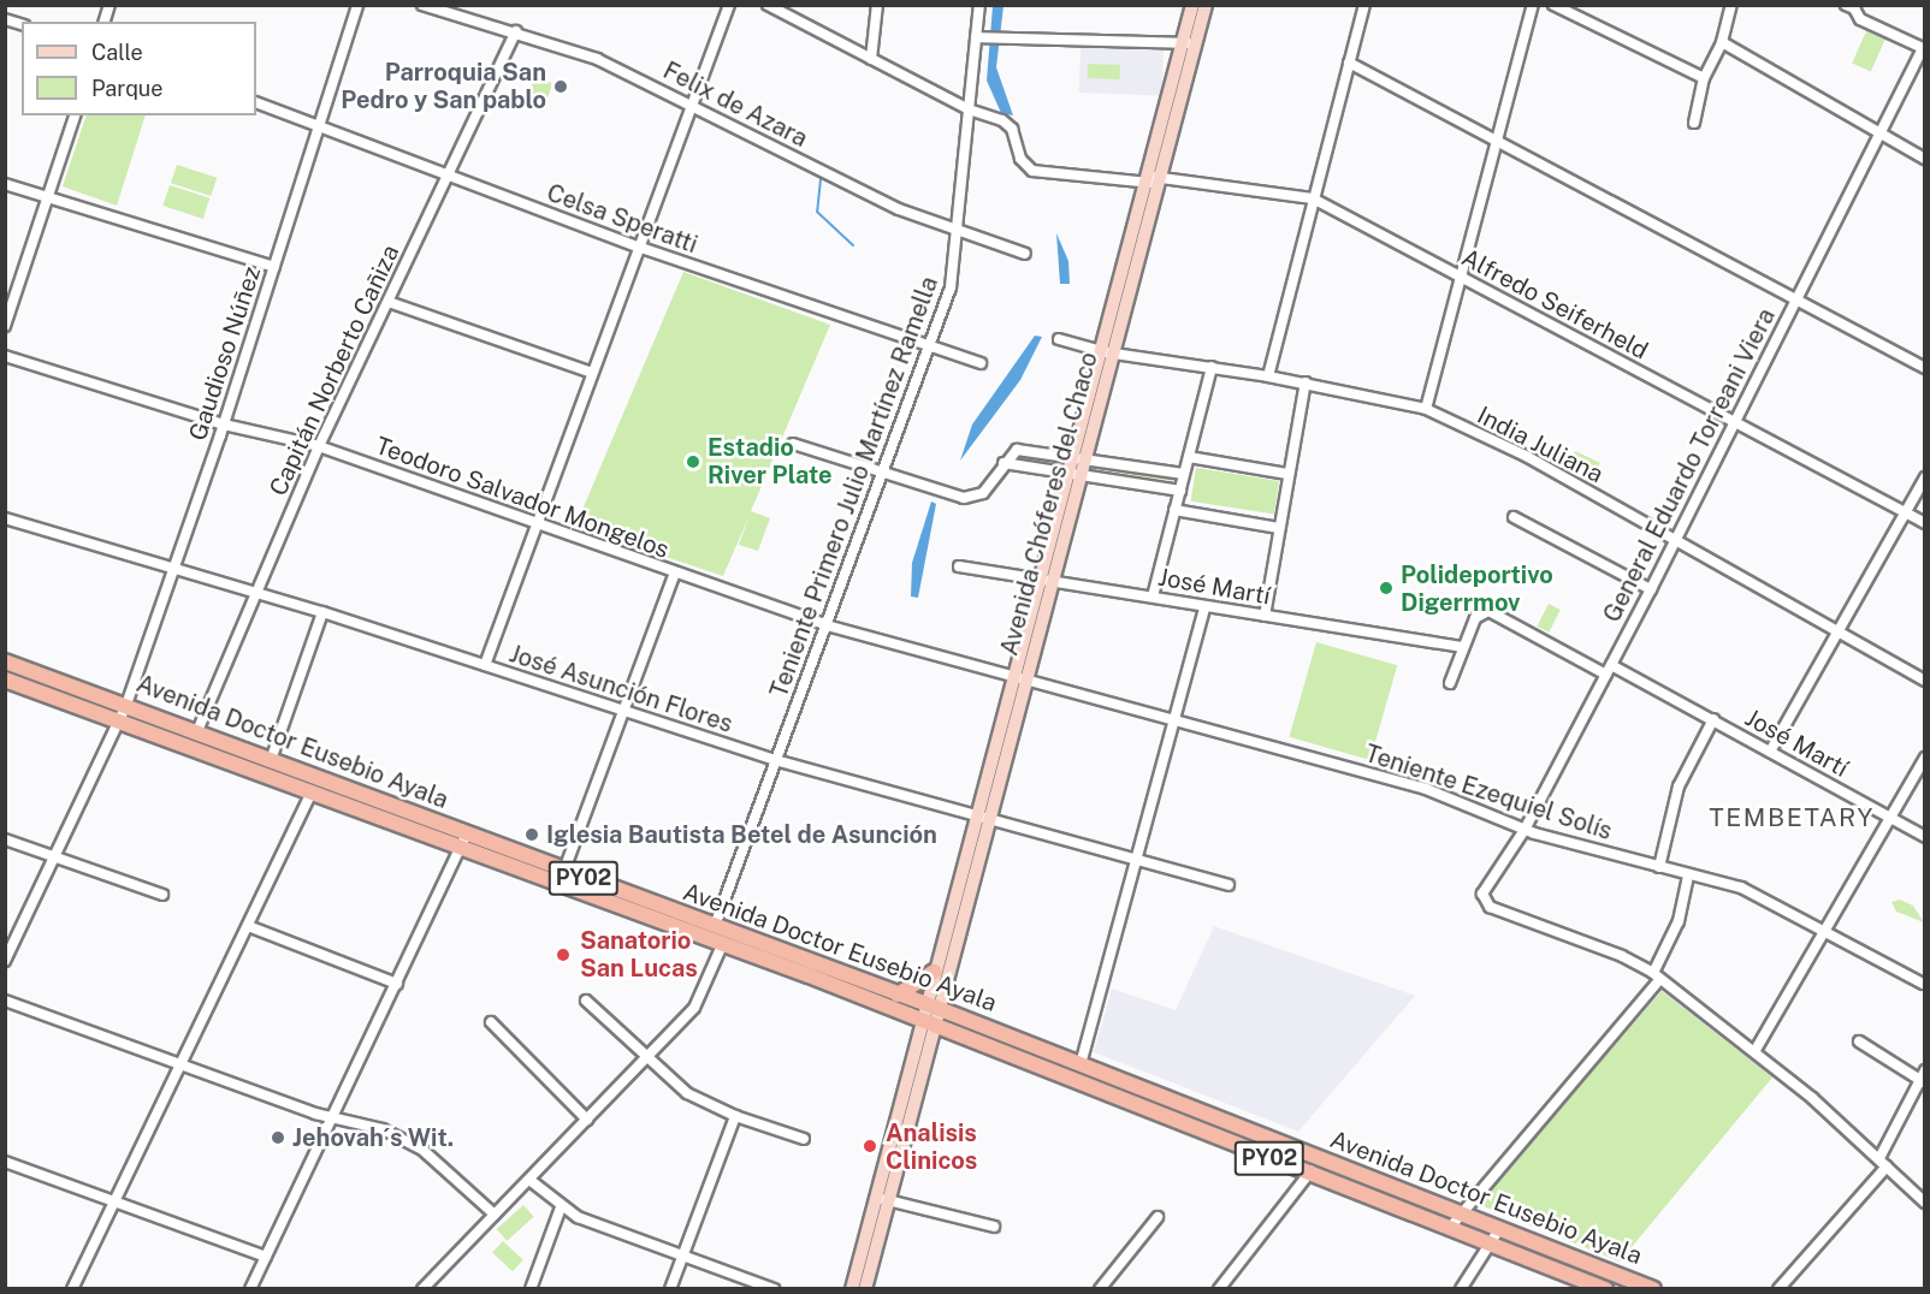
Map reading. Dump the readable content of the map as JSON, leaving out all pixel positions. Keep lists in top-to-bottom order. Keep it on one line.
{"streets":{"highway":["Avenida Doctor Eusebio Ayala","PY02"],"main road":["Avenida Chóferes del Chaco"],"street":["Felix de Azara","Celsa Speratti","Alfredo Seiferheld","Gaudioso Núñez","Capitán Norberto Cañiza","India Juliana","General Eduardo Torreani Viera","Teniente Primero Julio Martínez Ramella","Teodoro Salvador Mongelos","José Martí","José Asunción Flores","Teniente Ezequiel Solís"]},"crossings":[["Felix de Azara","Capitán Norberto Cañiza"],["Felix de Azara","Teniente Primero Julio Martínez Ramella"],["Celsa Speratti","Gaudioso Núñez"],["Celsa Speratti","Capitán Norberto Cañiza"],["Celsa Speratti","Teniente Primero Julio Martínez Ramella"],["Alfredo Seiferheld","General Eduardo Torreani Viera"],["Alfredo Seiferheld","Teniente Primero Julio Martínez Ramella"],["Alfredo Seiferheld","Avenida Chóferes del Chaco"],["Gaudioso Núñez","Teodoro Salvador Mongelos"],["Gaudioso Núñez","José Asunción Flores"],["Gaudioso Núñez","Avenida Doctor Eusebio Ayala"],["Capitán Norberto Cañiza","Teodoro Salvador Mongelos"],["Capitán Norberto Cañiza","José Asunción Flores"],["Capitán Norberto Cañiza","Avenida Doctor Eusebio Ayala"],["India Juliana","General Eduardo Torreani Viera"],["India Juliana","Avenida Chóferes del Chaco"],["General Eduardo Torreani Viera","José Martí"],["General Eduardo Torreani Viera","Teniente Ezequiel Solís"],["Teniente Primero Julio Martínez Ramella","Teodoro Salvador Mongelos"],["Teniente Primero Julio Martínez Ramella","José Asunción Flores"],["Teniente Primero Julio Martínez Ramella","Avenida Doctor Eusebio Ayala"],["Teodoro Salvador Mongelos","Avenida Chóferes del Chaco"],["Teodoro Salvador Mongelos","Teniente Ezequiel Solís"],["Avenida Chóferes del Chaco","José Martí"],["Avenida Chóferes del Chaco","José Asunción Flores"],["Avenida Chóferes del Chaco","Avenida Doctor Eusebio Ayala"],["Avenida Chóferes del Chaco","Teniente Ezequiel Solís"]],"districts":["TEMBETARY"],"places":["Parroquia San Pedro y San pablo","Estadio River Plate","Polideportivo Digerrmov","Iglesia Bautista Betel de Asunción","Sanatorio San Lucas","Jehovah´s Wit.","Analisis Clinicos"],"legend":["Calle","Parque"]}
